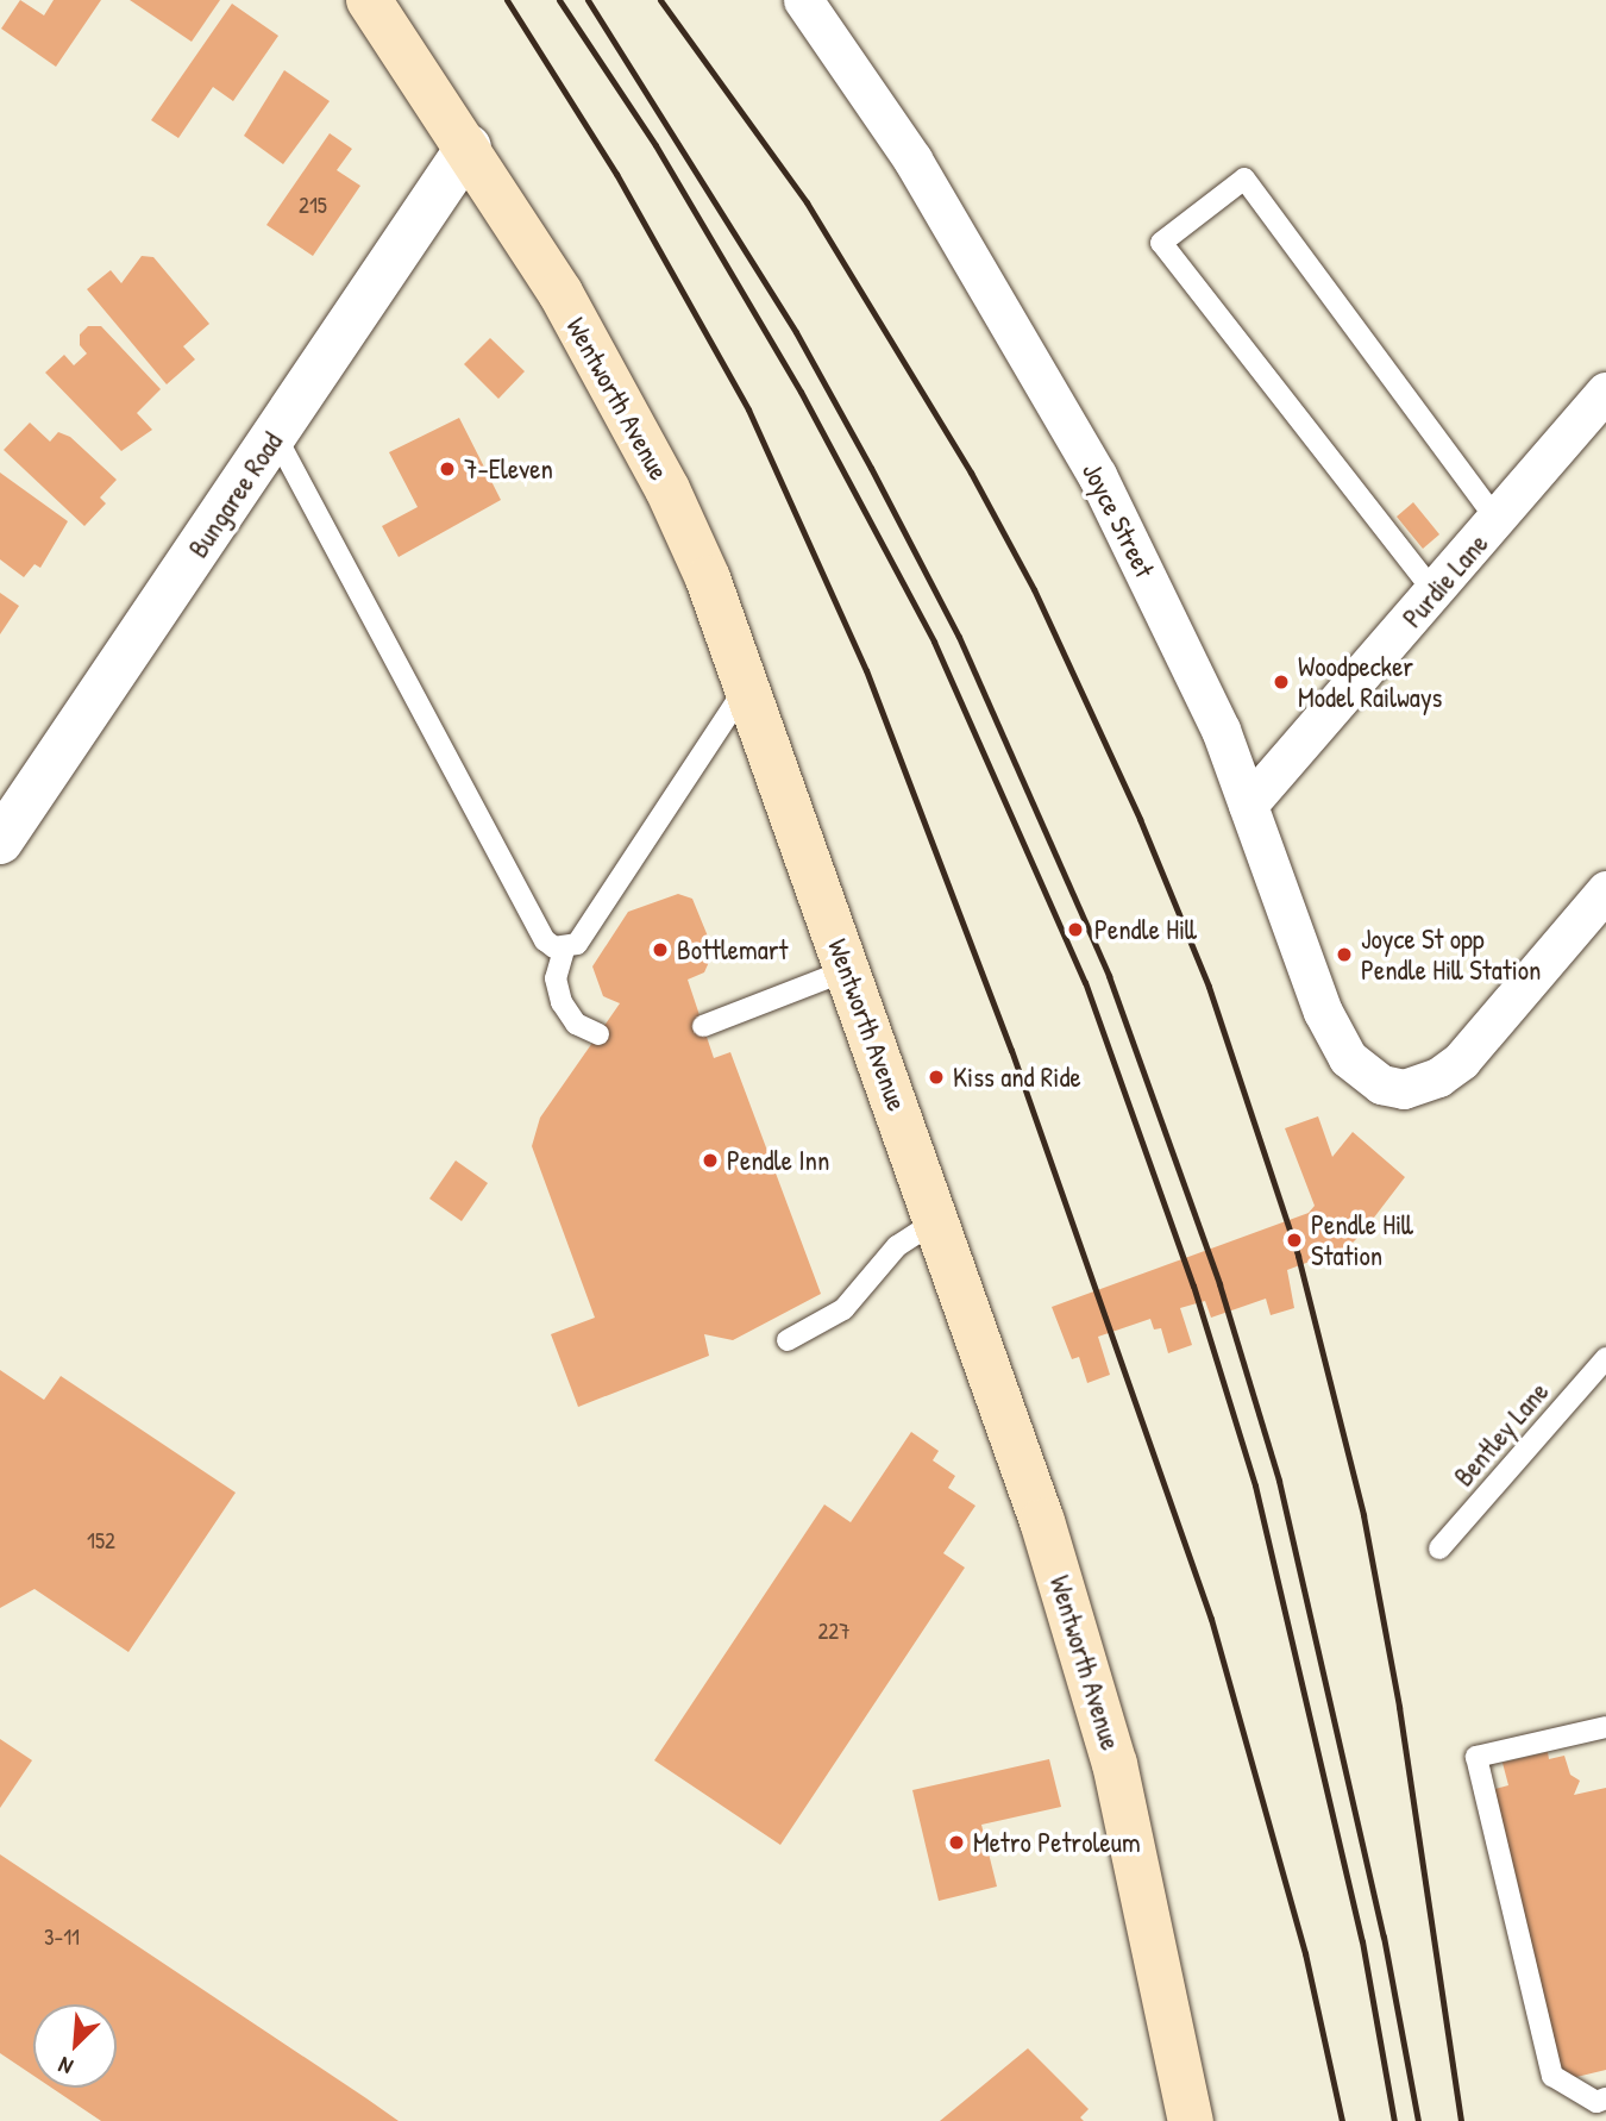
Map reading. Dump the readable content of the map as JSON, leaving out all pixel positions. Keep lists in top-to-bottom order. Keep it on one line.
{"streets":{"main road":["Wentworth Avenue"],"street":["Bungaree Road","Joyce Street","Purdie Lane"],"lane":["Bentley Lane"]},"crossings":[["Wentworth Avenue","Bungaree Road"],["Joyce Street","Purdie Lane"]],"places":["7-Eleven","Woodpecker Model Railways","Pendle Hill","Bottlemart","Joyce St opp Pendle Hill Station","Kiss and Ride","Pendle Inn","Pendle Hill Station","Metro Petroleum"],"house_numbers":["215","152","227","3-11"],"north":"bottom left"}
